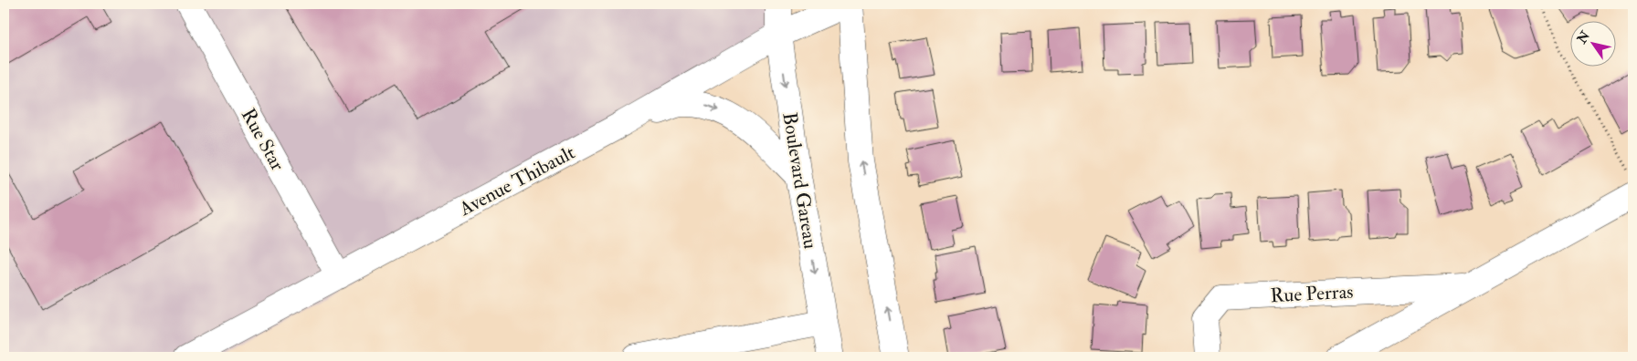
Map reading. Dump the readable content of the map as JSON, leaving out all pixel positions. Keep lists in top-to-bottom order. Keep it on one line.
{"streets":{"street":["Rue Star","Avenue Thibault","Boulevard Gareau","Rue Perras"]},"crossings":[["Rue Star","Avenue Thibault"],["Avenue Thibault","Boulevard Gareau"]],"north":"top left"}
